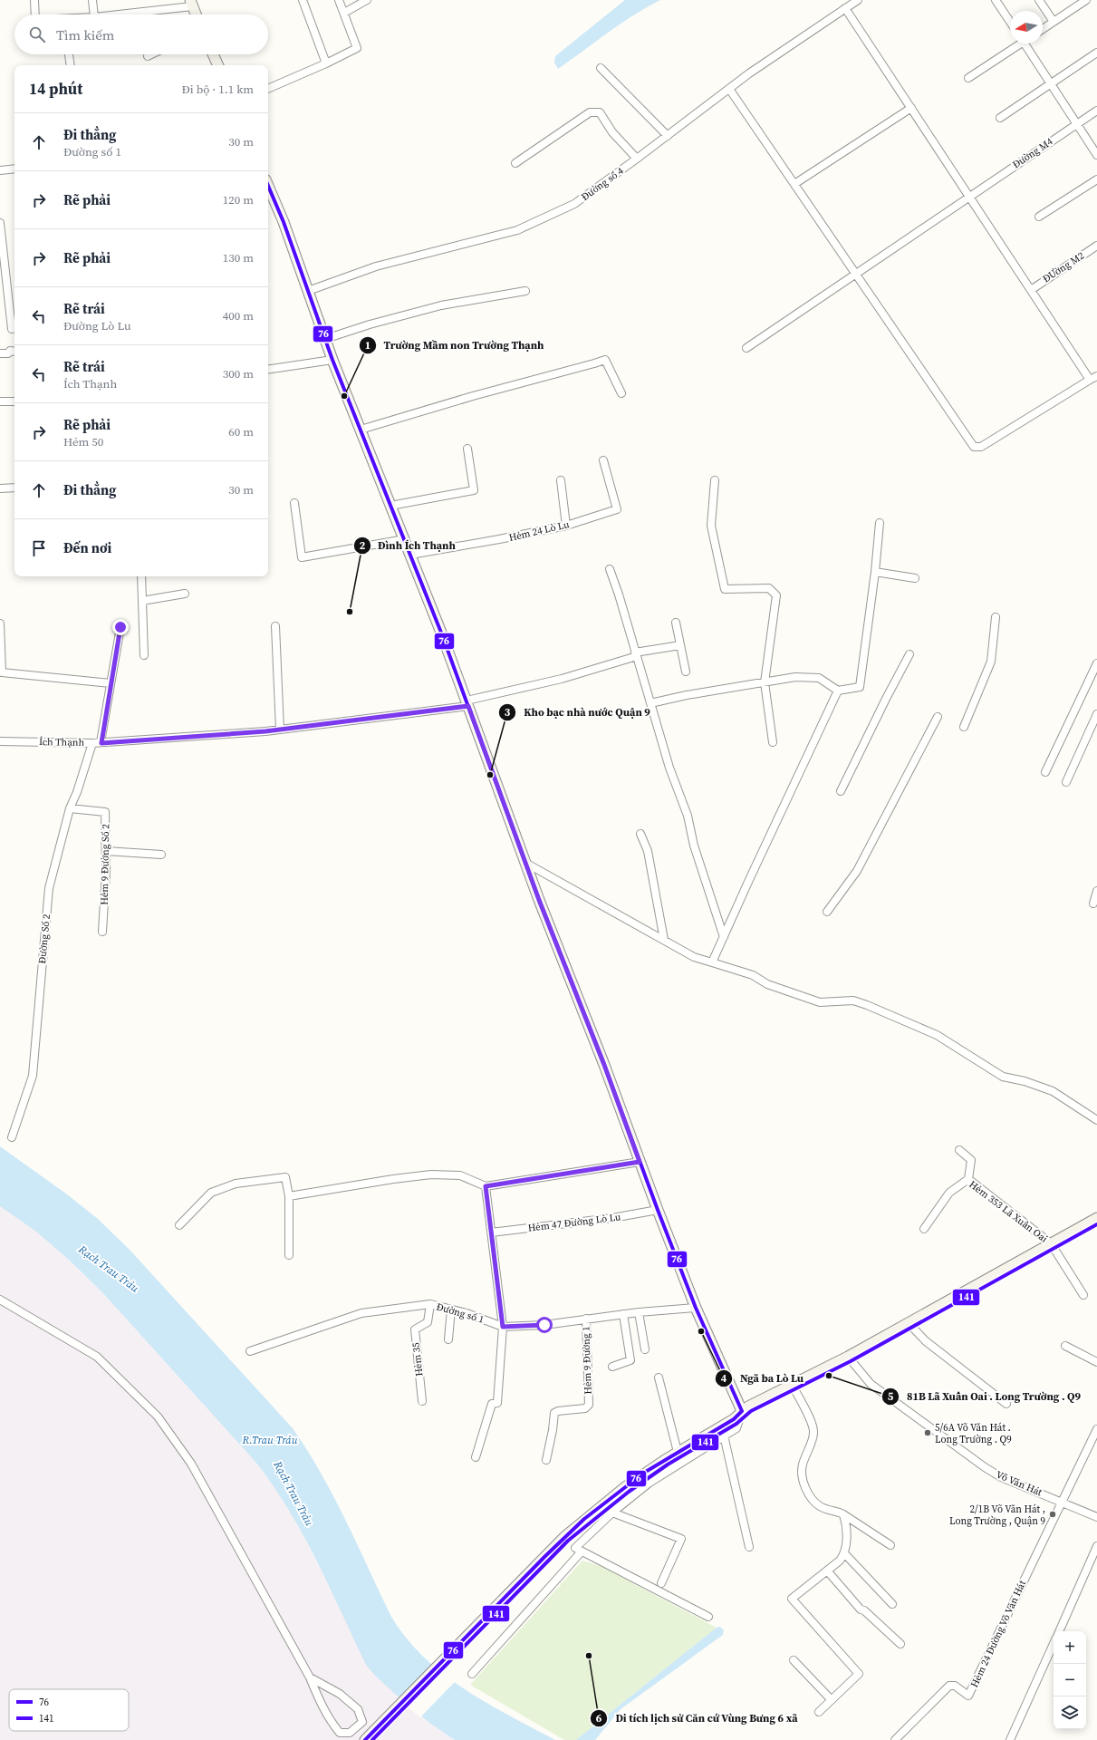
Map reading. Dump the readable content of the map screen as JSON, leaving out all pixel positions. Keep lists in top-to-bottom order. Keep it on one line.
{"streets":{"street":["Đường M4","Đường số 4","ĐƯờng M2","Hẻm 24 Lò Lu","Ích Thạnh","Hẻm 9 Đường Số 2","Đường Số 2","Hẻm 353 Lã Xuân Oai","Hẻm 47 Đường Lò Lu","Đường số 1","Hẻm 35","Hẻm 9 Đường 1","Võ Văn Hát","Hẻm 24 Đường Võ Văn Hát"]},"crossings":[["Ích Thạnh","Đường Số 2"],["Hẻm 9 Đường Số 2","Đường Số 2"],["Đường số 1","Hẻm 35"],["Đường số 1","Hẻm 9 Đường 1"],["Võ Văn Hát","Hẻm 24 Đường Võ Văn Hát"]],"water":["Rạch Trau Trảu","R.Trau Trảu"],"places":["Trường Mầm non Trường Thạnh","Đình Ích Thạnh","Kho bạc nhà nước Quận 9","Ngã ba Lò Lu","81B Lã Xuân Oai . Long Trường . Q9","5/6A Võ Văn Hát . Long Trường . Q9","2/1B Võ Văn Hát , Long Trường , Quận 9","Di tích lịch sử Căn cứ Vùng Bưng 6 xã"],"lines":["transit line 76","transit line 141"],"legend":["76","141"],"north":"left","page":{"search":"Tìm kiếm","heading":["14 phút","Đi bộ · 1.1 km"],"list":[["Đi thẳng","Đường số 1","30 m"],["Rẽ phải","120 m"],["Rẽ phải","130 m"],["Rẽ trái","Đường Lò Lu","400 m"],["Rẽ trái","Ích Thạnh","300 m"],["Rẽ phải","Hẻm 50","60 m"],["Đi thẳng","30 m"],"Đến nơi"],"map_buttons":["+","−"]}}
